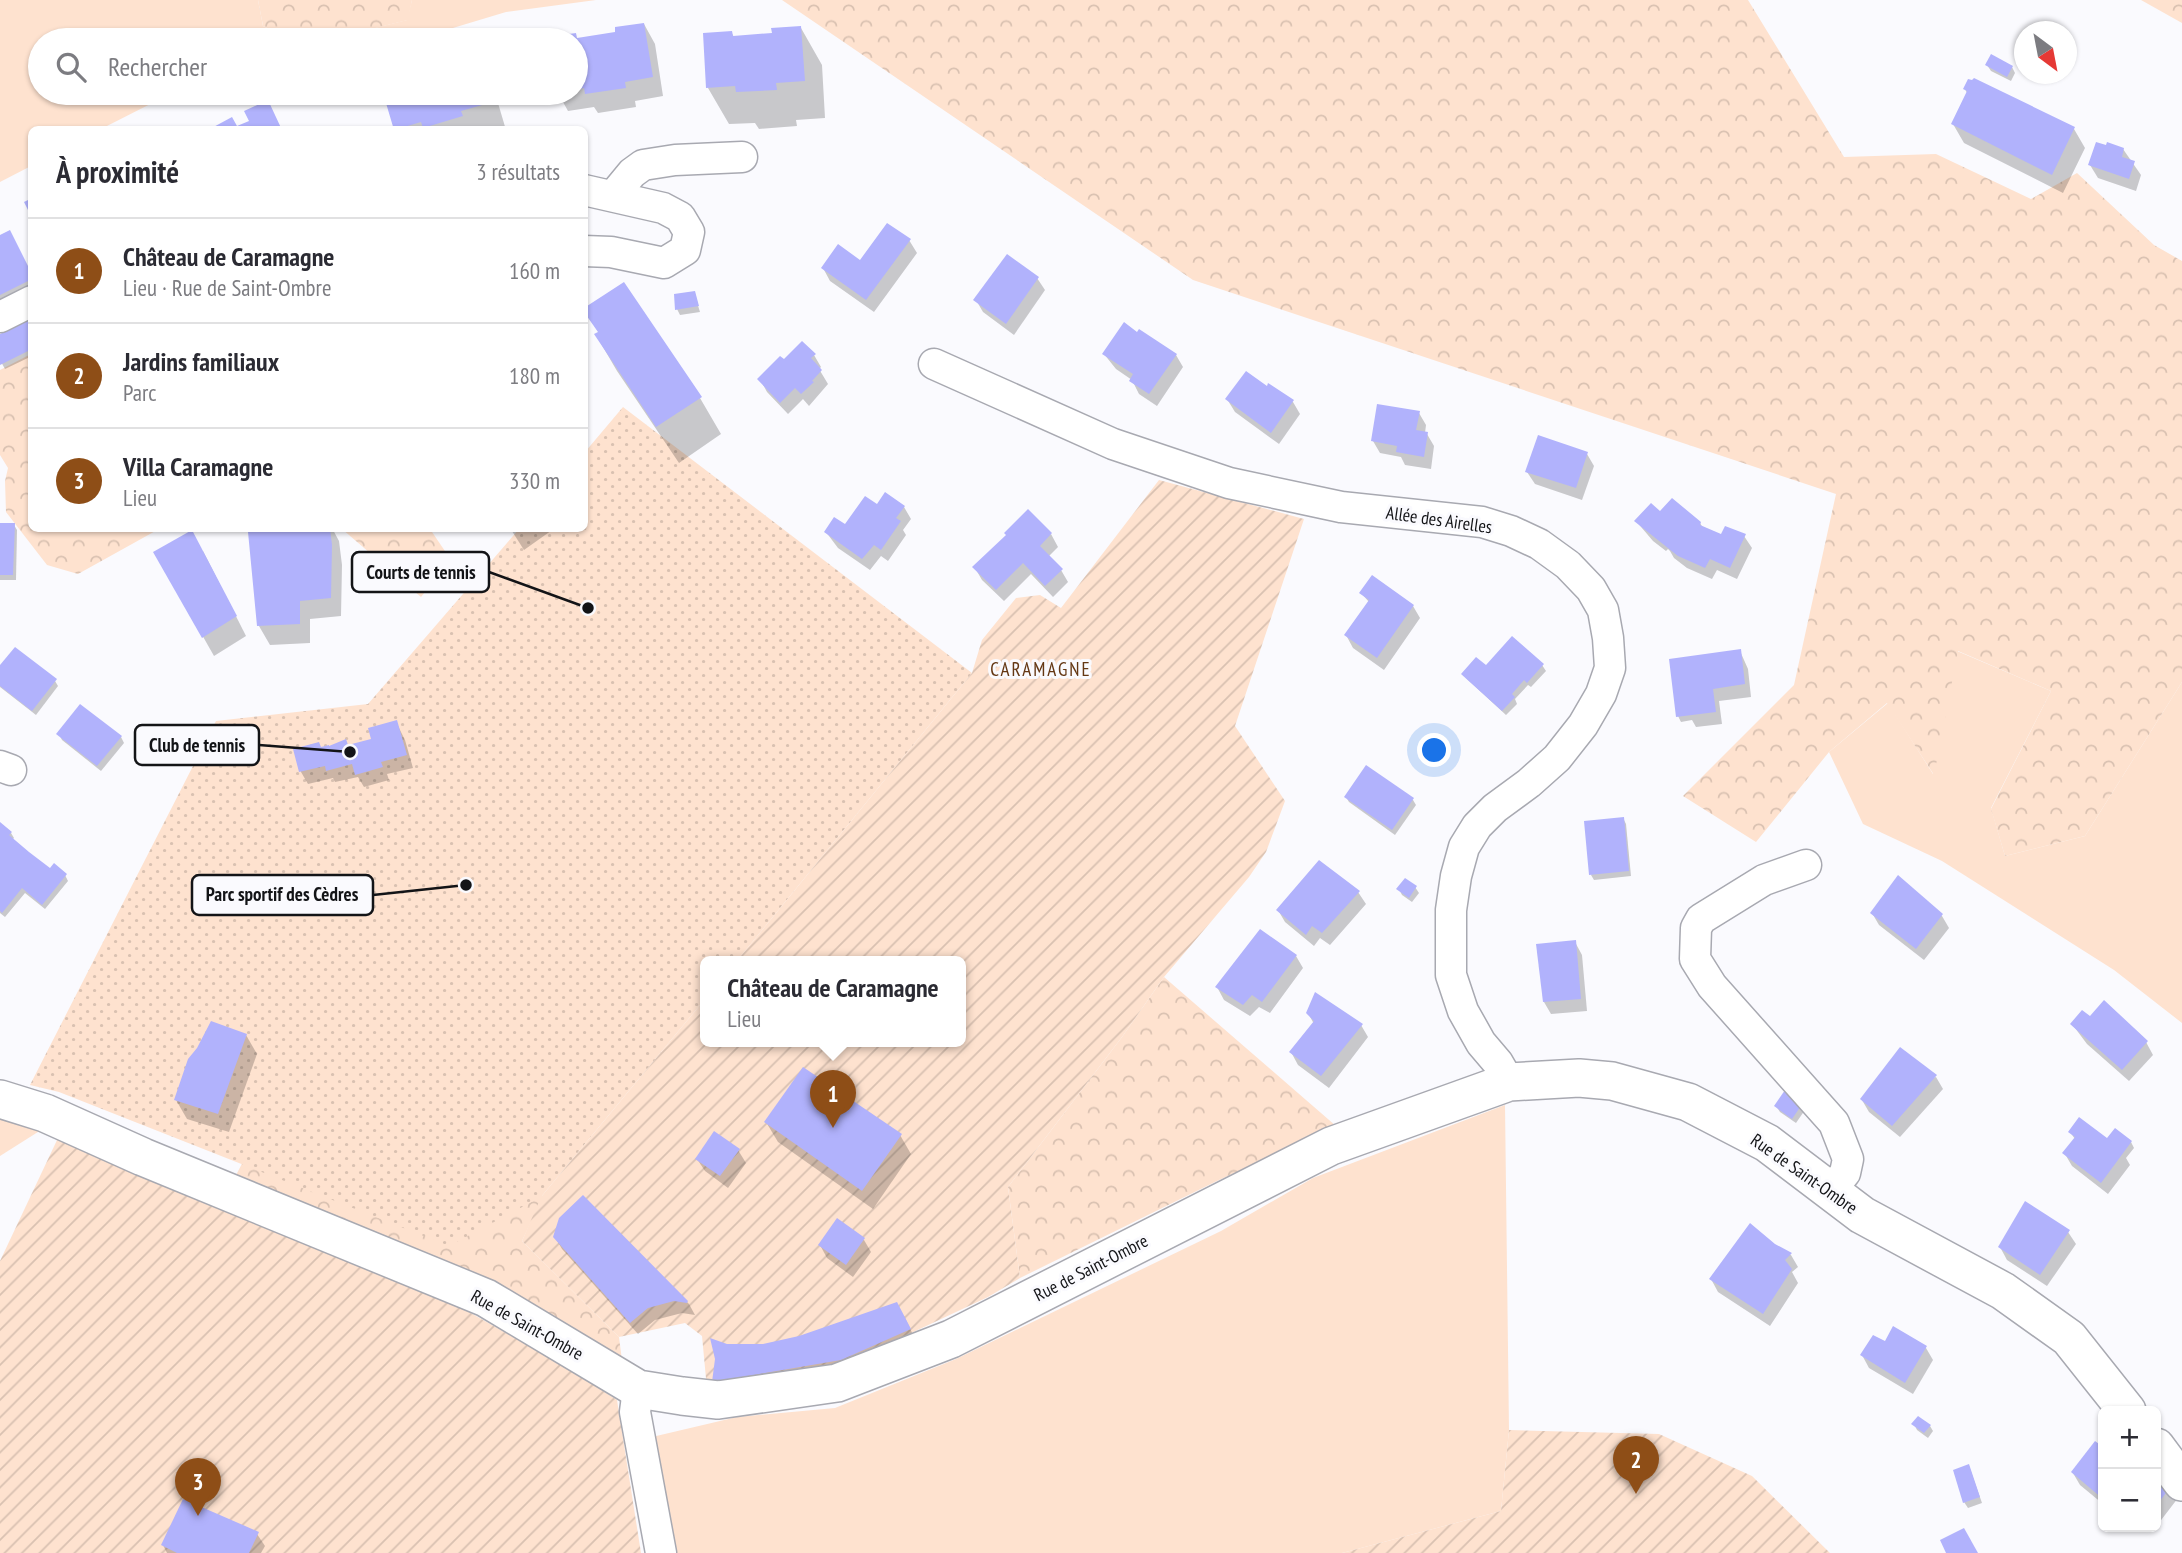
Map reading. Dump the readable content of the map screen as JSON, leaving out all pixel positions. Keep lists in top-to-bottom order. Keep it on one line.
{"streets":{"street":["Allée des Airelles","Rue de Saint-Ombre"]},"crossings":[["Allée des Airelles","Rue de Saint-Ombre"]],"districts":["CARAMAGNE"],"places":["Courts de tennis","Club de tennis","Parc sportif des Cèdres"],"north":"bottom right","page":{"search":"Rechercher","heading":["À proximité","3 résultats"],"list":[{"mark":"1","name":"Château de Caramagne","note":"Lieu · Rue de Saint-Ombre","value":"160 m"},{"mark":"2","name":"Jardins familiaux","note":"Parc","value":"180 m"},{"mark":"3","name":"Villa Caramagne","note":"Lieu","value":"330 m"}],"popup":["Château de Caramagne","Lieu"],"pins":["1","2","3"],"map_buttons":["+","−"]}}
